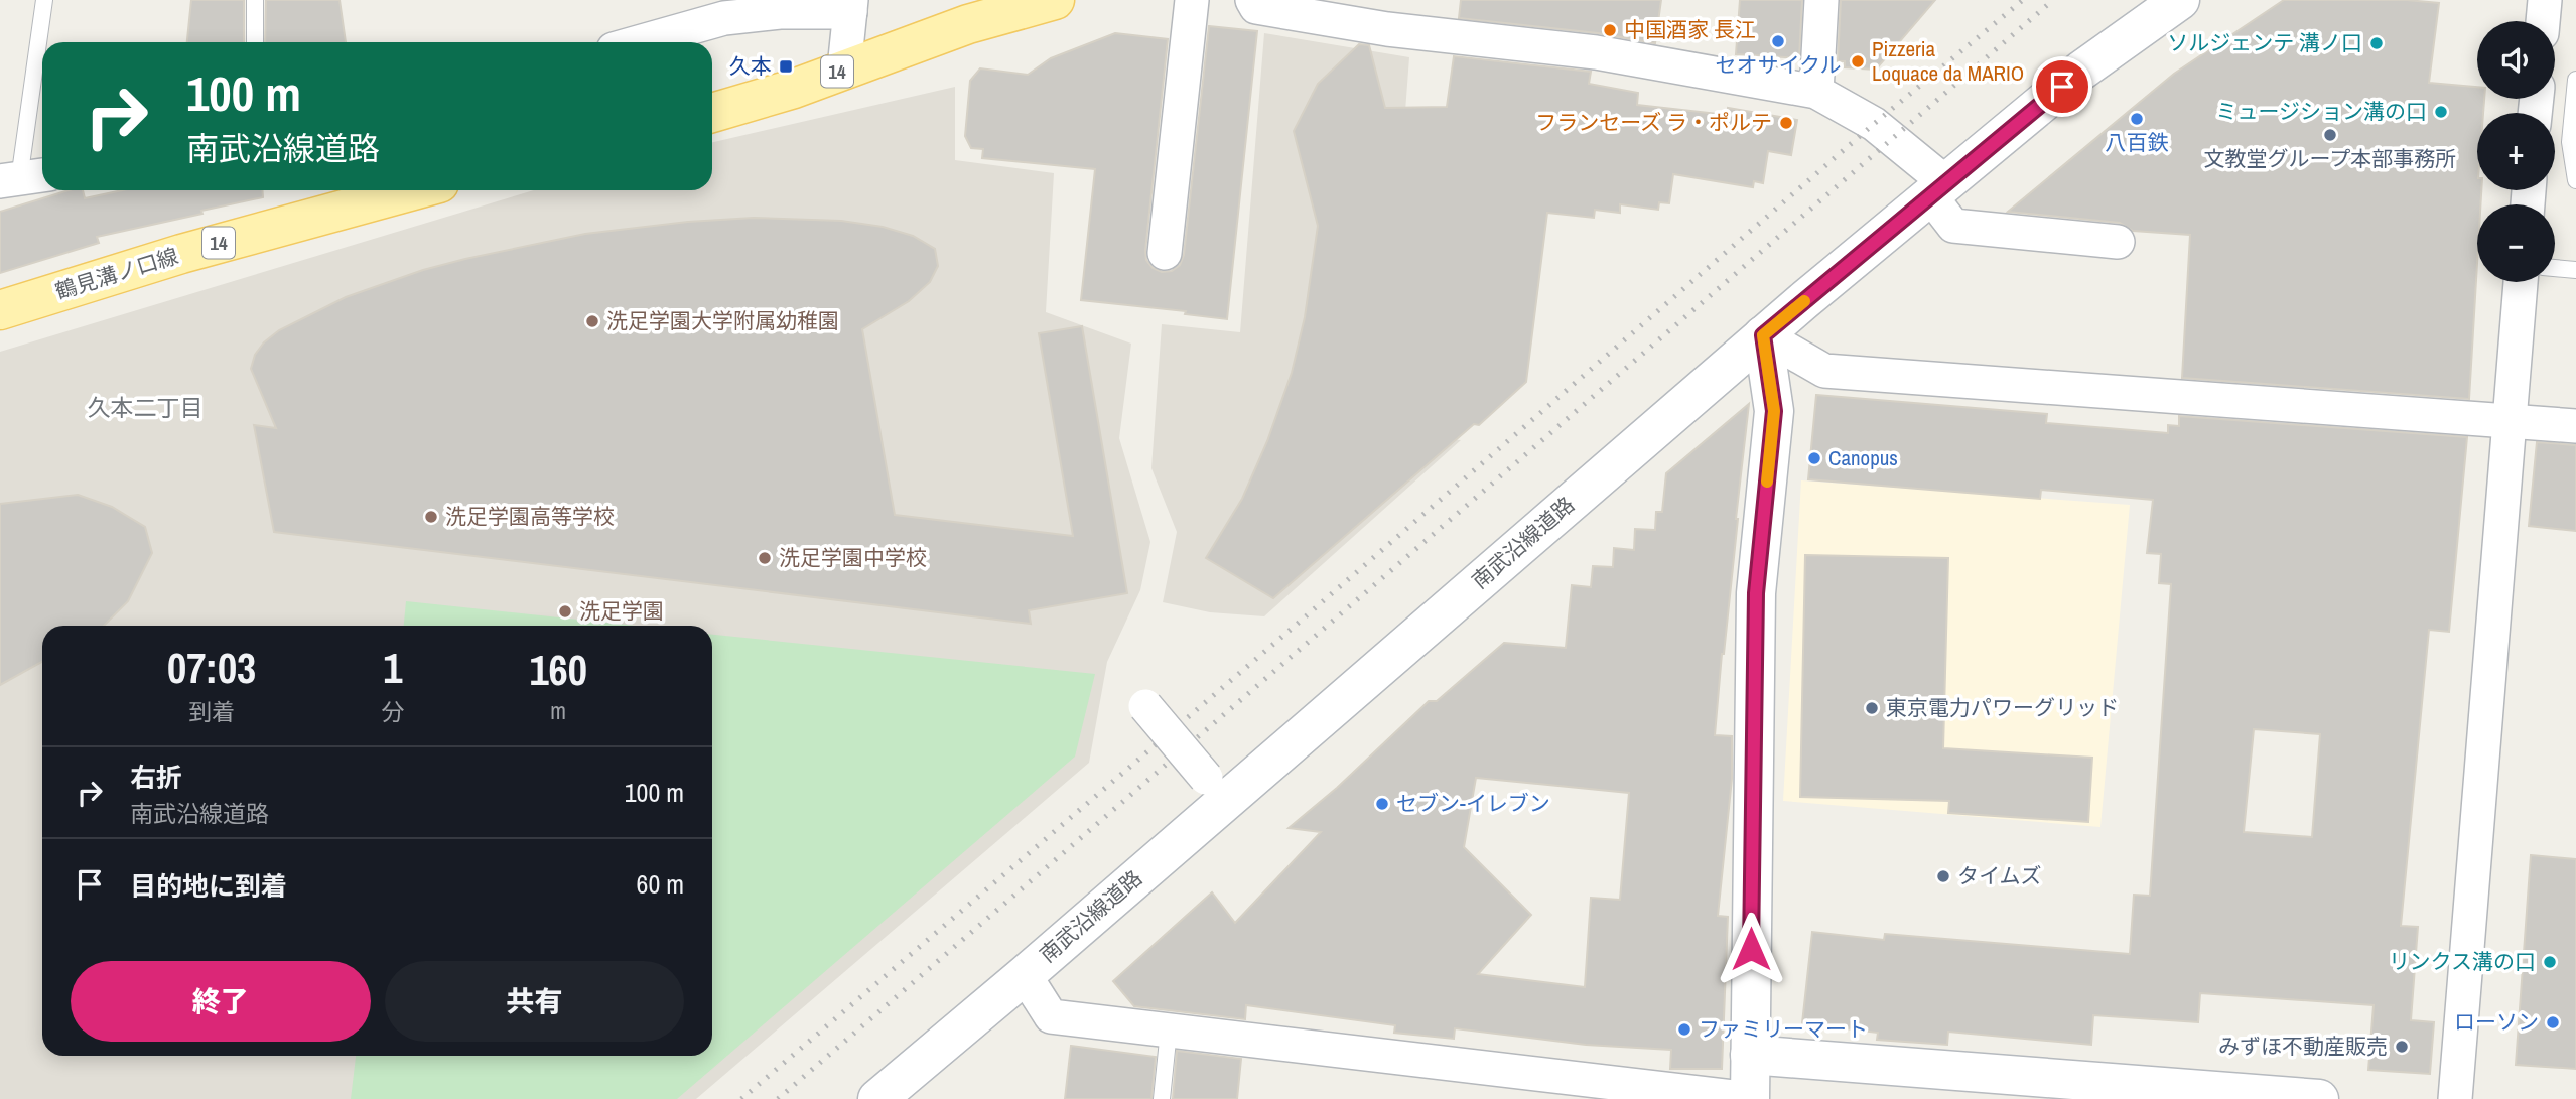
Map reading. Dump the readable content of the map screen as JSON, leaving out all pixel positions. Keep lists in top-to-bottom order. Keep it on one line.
{"streets":{"main road":["14","鶴見溝ノ口線"],"street":["南武沿線道路"]},"districts":["久本二丁目"],"places":{"other":["中国酒家 長江","セオサイクル","ソルジェンテ 溝ノ口","Pizzeria Loquace da MARIO","ミュージション溝の口","八百鉄","フランセーズ ラ・ポルテ","文教堂グループ本部事務所","洗足学園大学附属幼稚園","Canopus","洗足学園高等学校","洗足学園中学校","洗足学園","東京電力パワーグリッド","セブン-イレブン","タイムズ","リンクス溝の口","ローソン","ファミリーマート","みずほ不動産販売"],"transit":["久本"]},"page":{"map_buttons":["+","−"],"turn":["100 m","南武沿線道路"],"eta":["07:03","到着","1","分","160","m"],"list":[{"name":"右折","note":"南武沿線道路","value":"100 m"},{"name":"目的地に到着","value":"60 m"}],"buttons":["終了","共有"]}}
